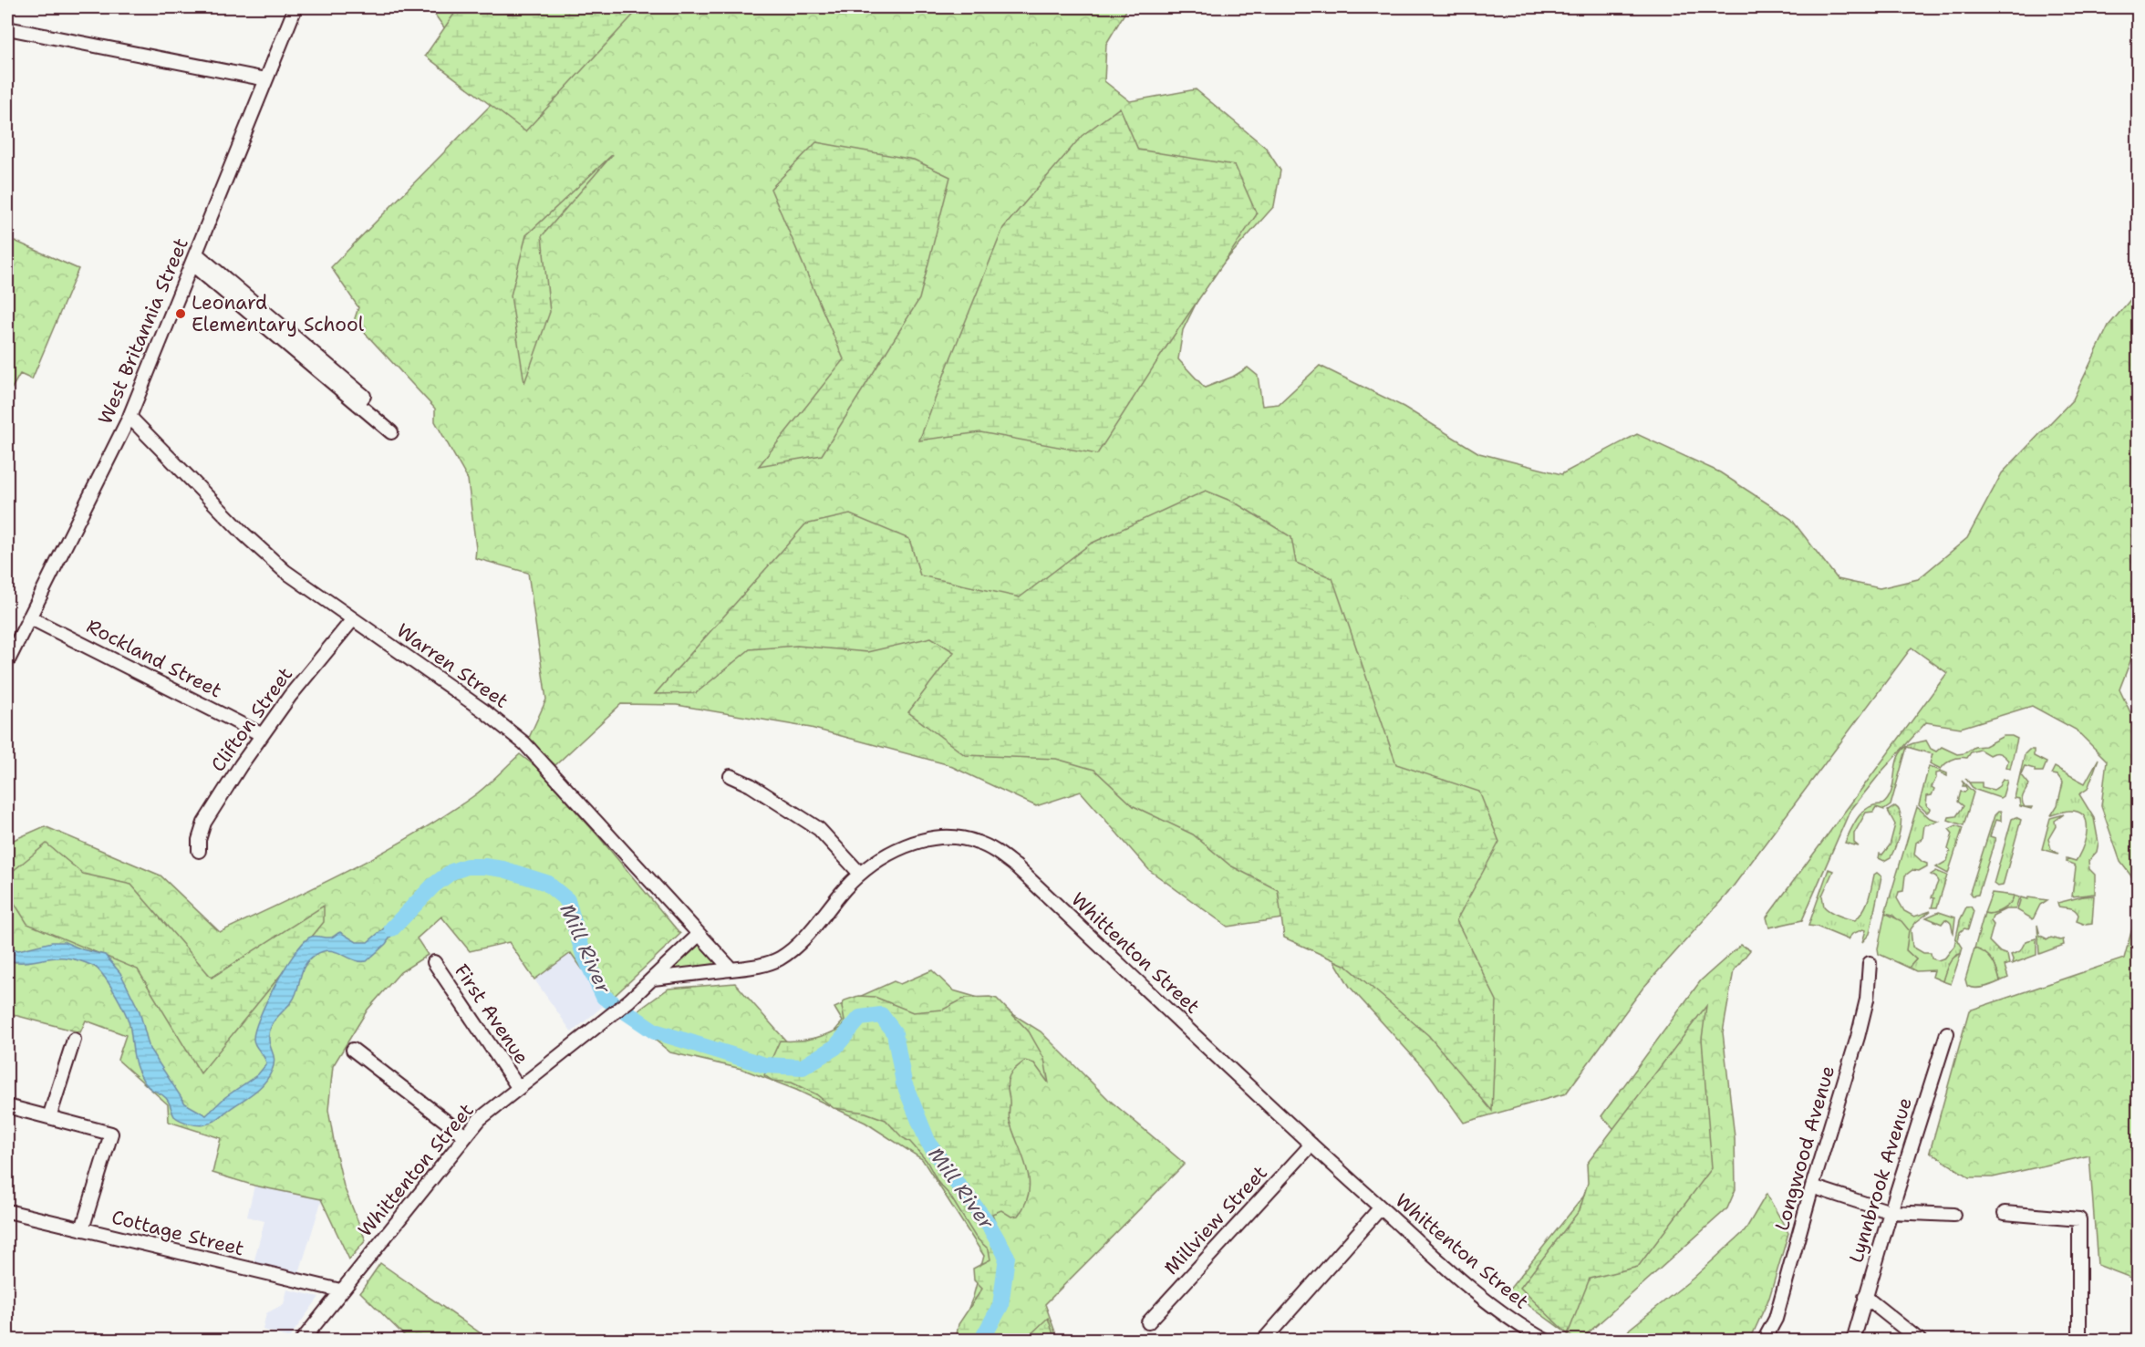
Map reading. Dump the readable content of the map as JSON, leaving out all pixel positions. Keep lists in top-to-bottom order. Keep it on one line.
{"streets":{"street":["West Britannia Street","Rockland Street","Warren Street","Clifton Street","Whittenton Street","First Avenue","Longwood Avenue","Lynnbrook Avenue","Millview Street","Cottage Street"]},"crossings":[["West Britannia Street","Rockland Street"],["West Britannia Street","Warren Street"],["Rockland Street","Clifton Street"],["Warren Street","Clifton Street"],["Warren Street","Whittenton Street"],["Whittenton Street","First Avenue"],["Whittenton Street","Millview Street"],["Whittenton Street","Cottage Street"]],"water":["Mill River"],"places":["Leonard Elementary School"]}
